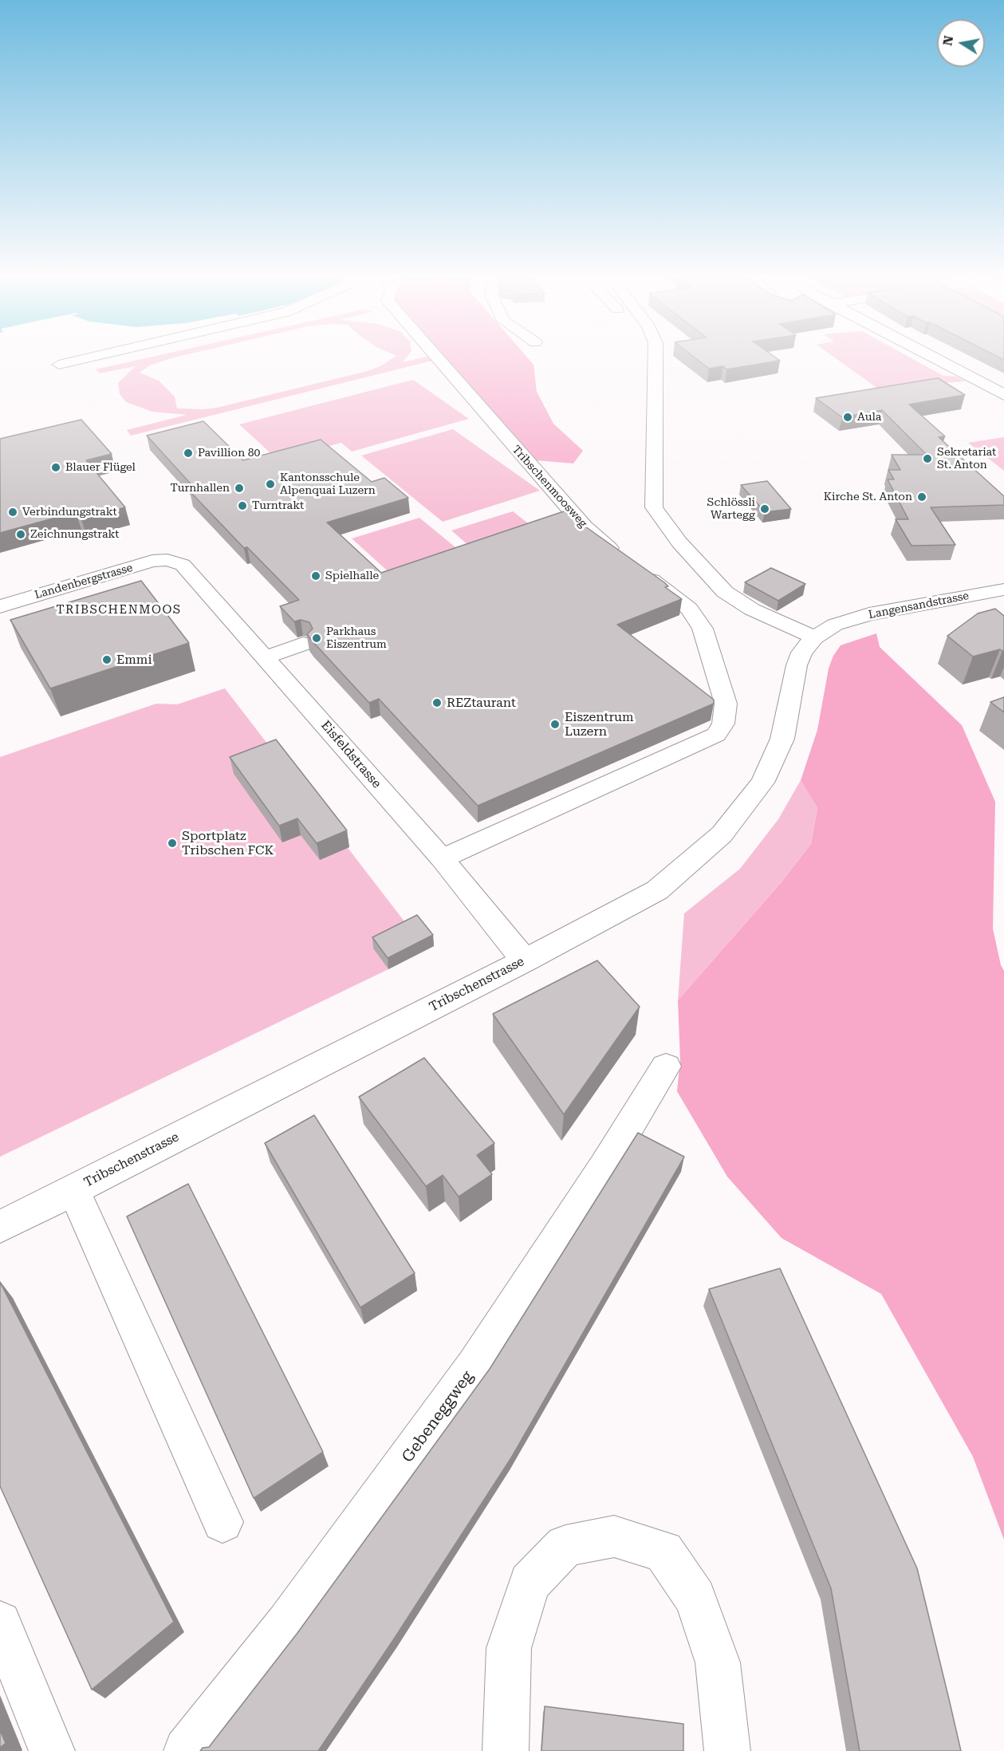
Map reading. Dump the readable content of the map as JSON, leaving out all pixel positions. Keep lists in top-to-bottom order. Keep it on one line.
{"streets":{"street":["Tribschenmoosweg","Landenbergstrasse","Langensandstrasse","Eisfeldstrasse","Tribschenstrasse","Gebeneggweg"]},"crossings":[["Tribschenmoosweg","Eisfeldstrasse"],["Landenbergstrasse","Eisfeldstrasse"],["Langensandstrasse","Tribschenstrasse"],["Eisfeldstrasse","Tribschenstrasse"]],"districts":["TRIBSCHENMOOS"],"places":["Aula","Pavillion 80","Sekretariat St. Anton","Blauer Flügel","Kantonsschule Alpenquai Luzern","Turnhallen","Kirche St. Anton","Turntrakt","Schlössli Wartegg","Verbindungstrakt","Zeichnungstrakt","Spielhalle","Parkhaus Eiszentrum","Emmi","REZtaurant","Eiszentrum Luzern","Sportplatz Tribschen FCK"],"north":"left"}
